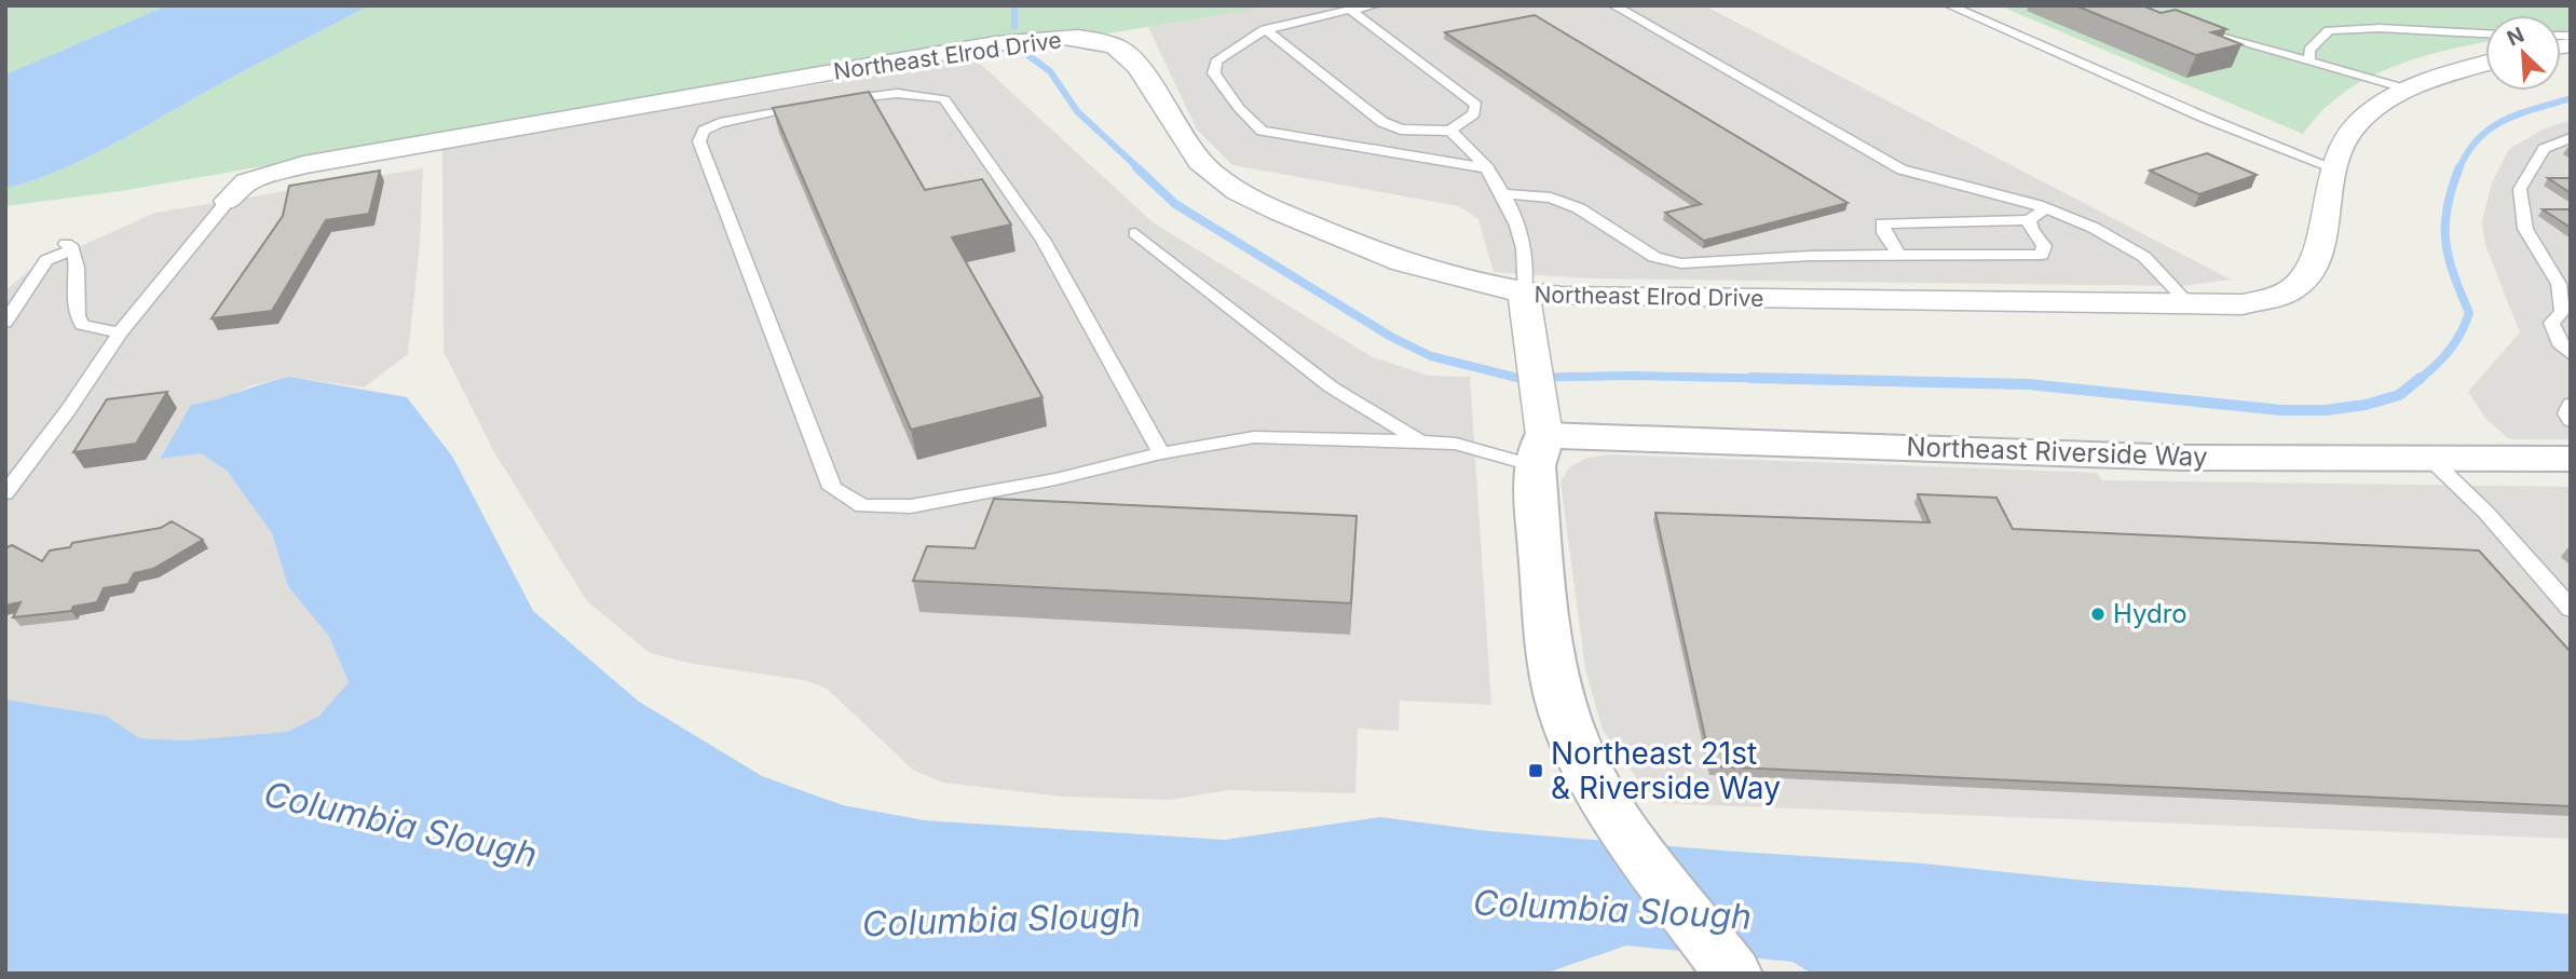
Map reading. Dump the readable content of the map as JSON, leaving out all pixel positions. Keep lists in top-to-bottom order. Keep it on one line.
{"streets":{"street":["Northeast Elrod Drive","Northeast Riverside Way"]},"water":["Columbia Slough"],"places":{"other":["Hydro"],"transit":["Northeast 21st & Riverside Way"]},"north":"top left"}
